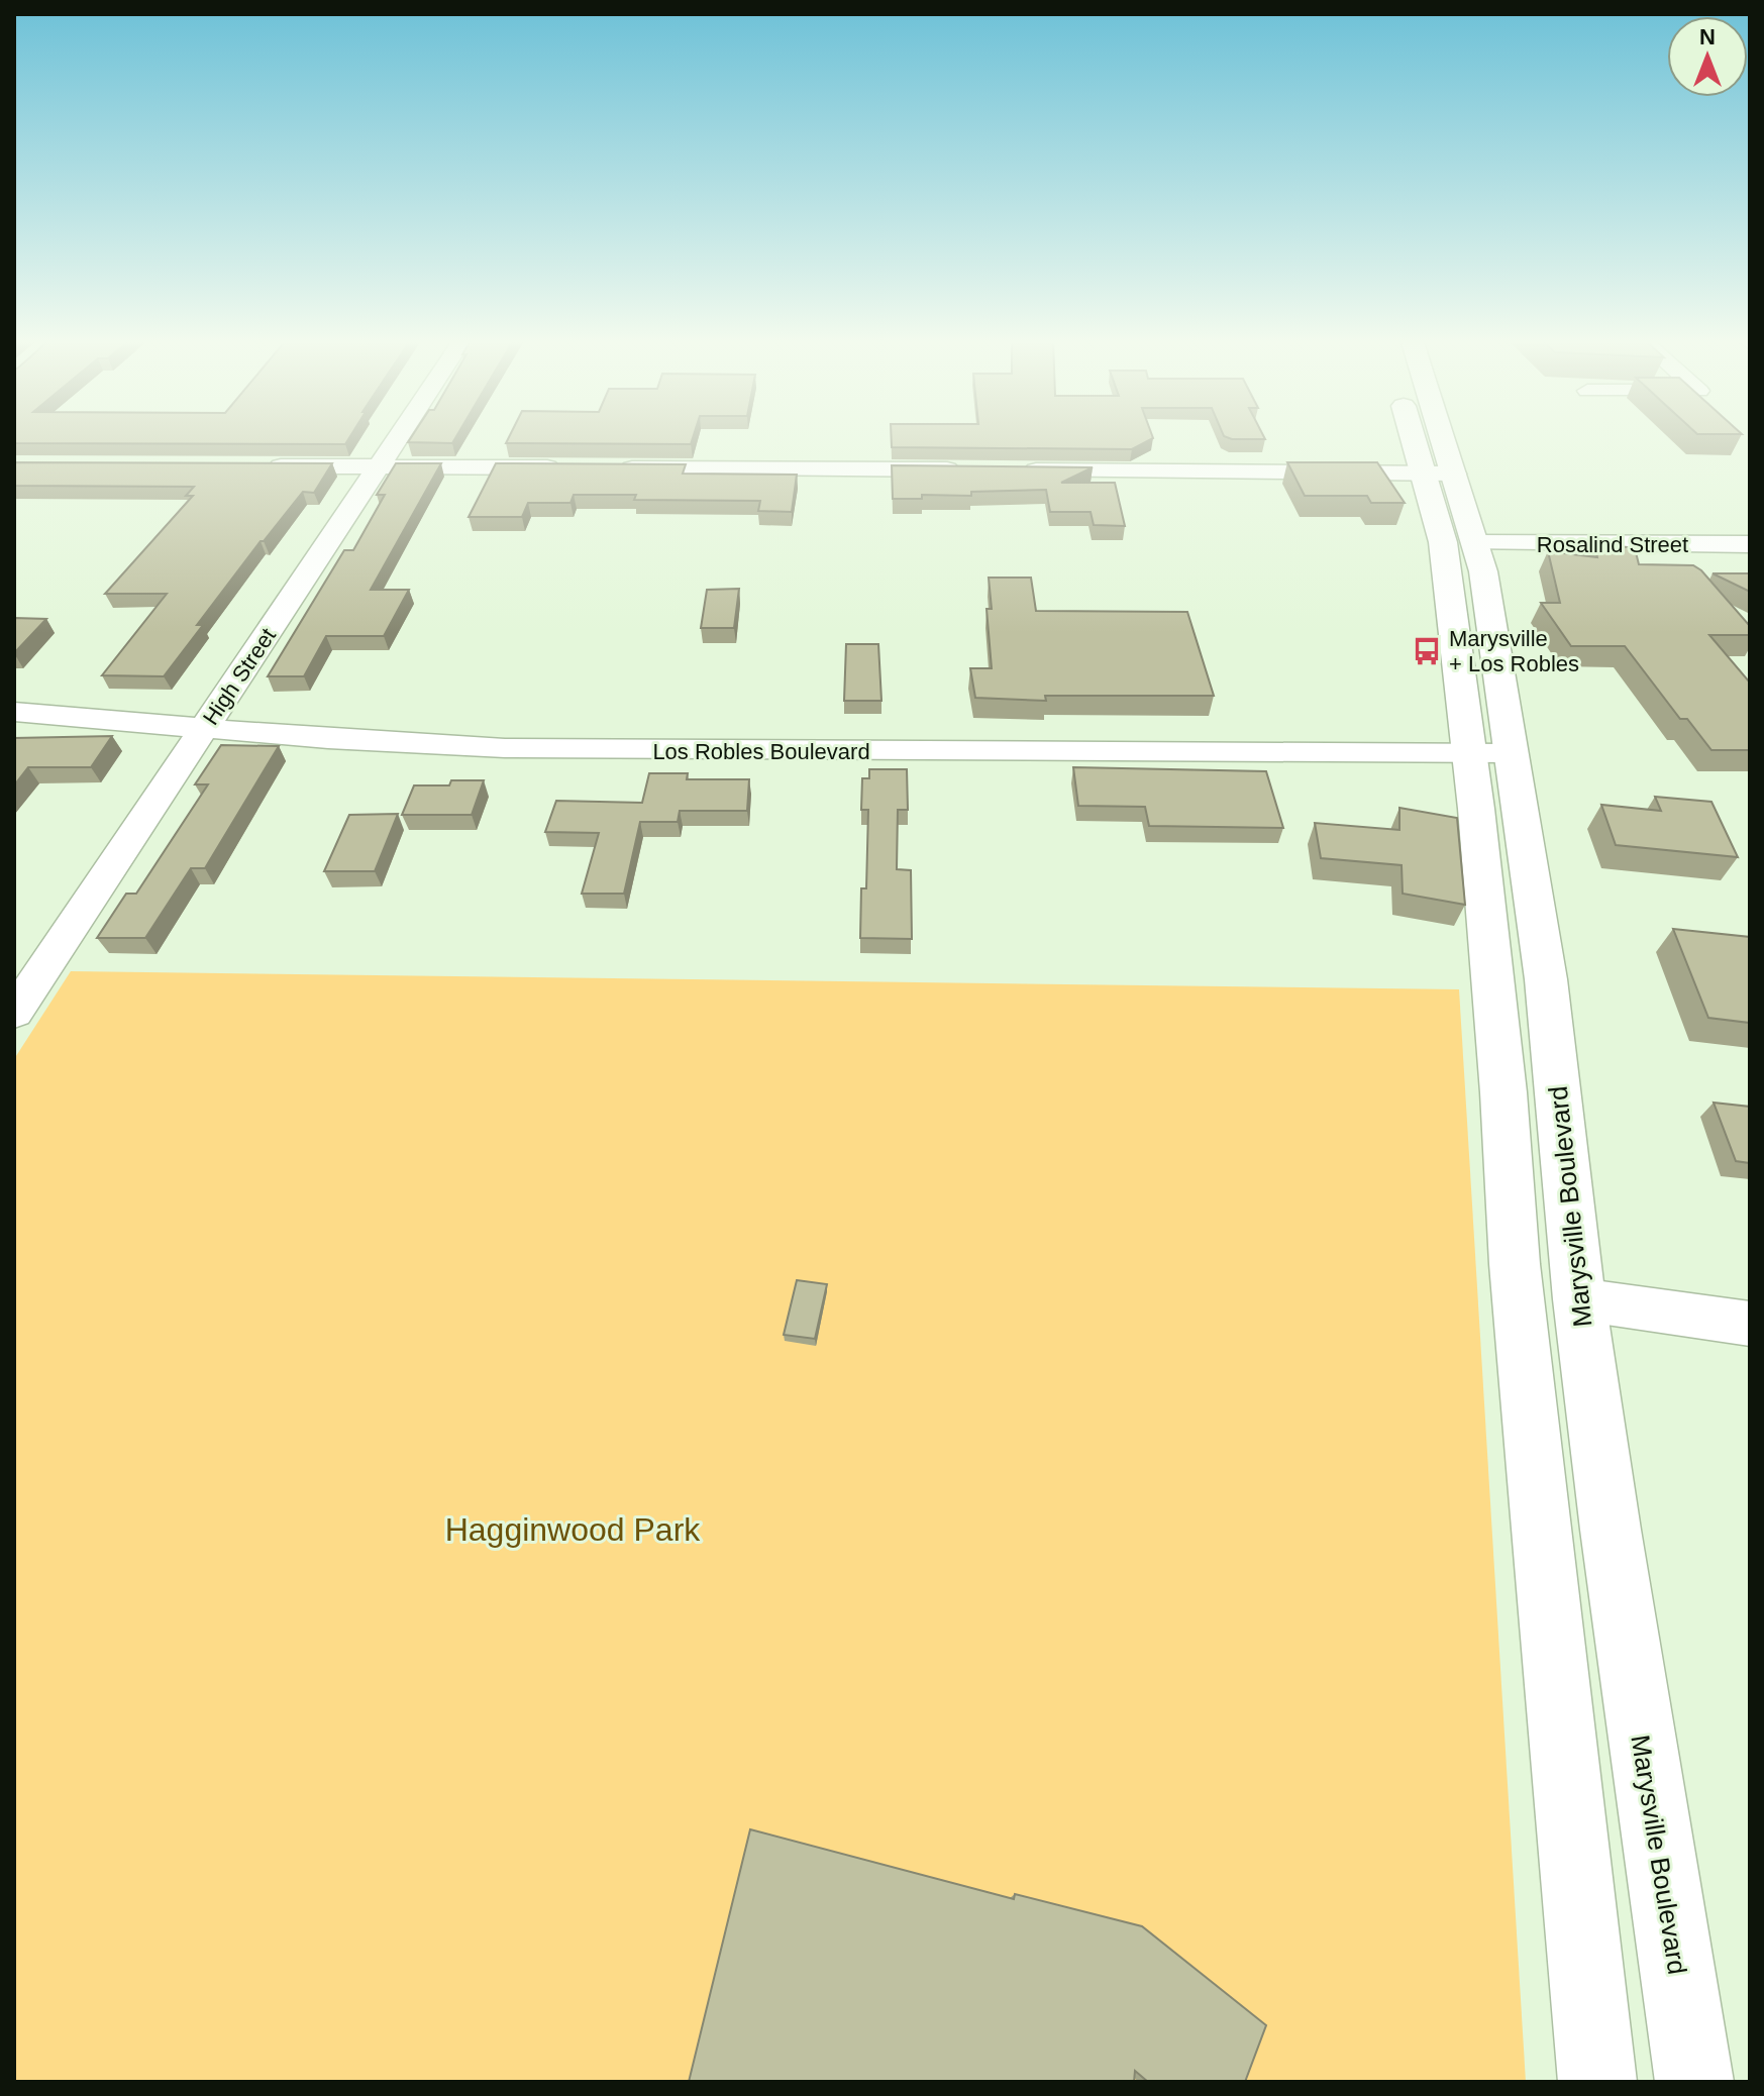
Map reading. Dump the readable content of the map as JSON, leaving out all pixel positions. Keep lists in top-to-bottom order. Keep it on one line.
{"streets":{"main road":["Marysville Boulevard"],"street":["Rosalind Street","High Street","Los Robles Boulevard"]},"crossings":[["Rosalind Street","Marysville Boulevard"],["High Street","Los Robles Boulevard"],["Los Robles Boulevard","Marysville Boulevard"]],"parks":["Hagginwood Park"],"places":{"bus stop":["Marysville + Los Robles"]},"north":"top"}
